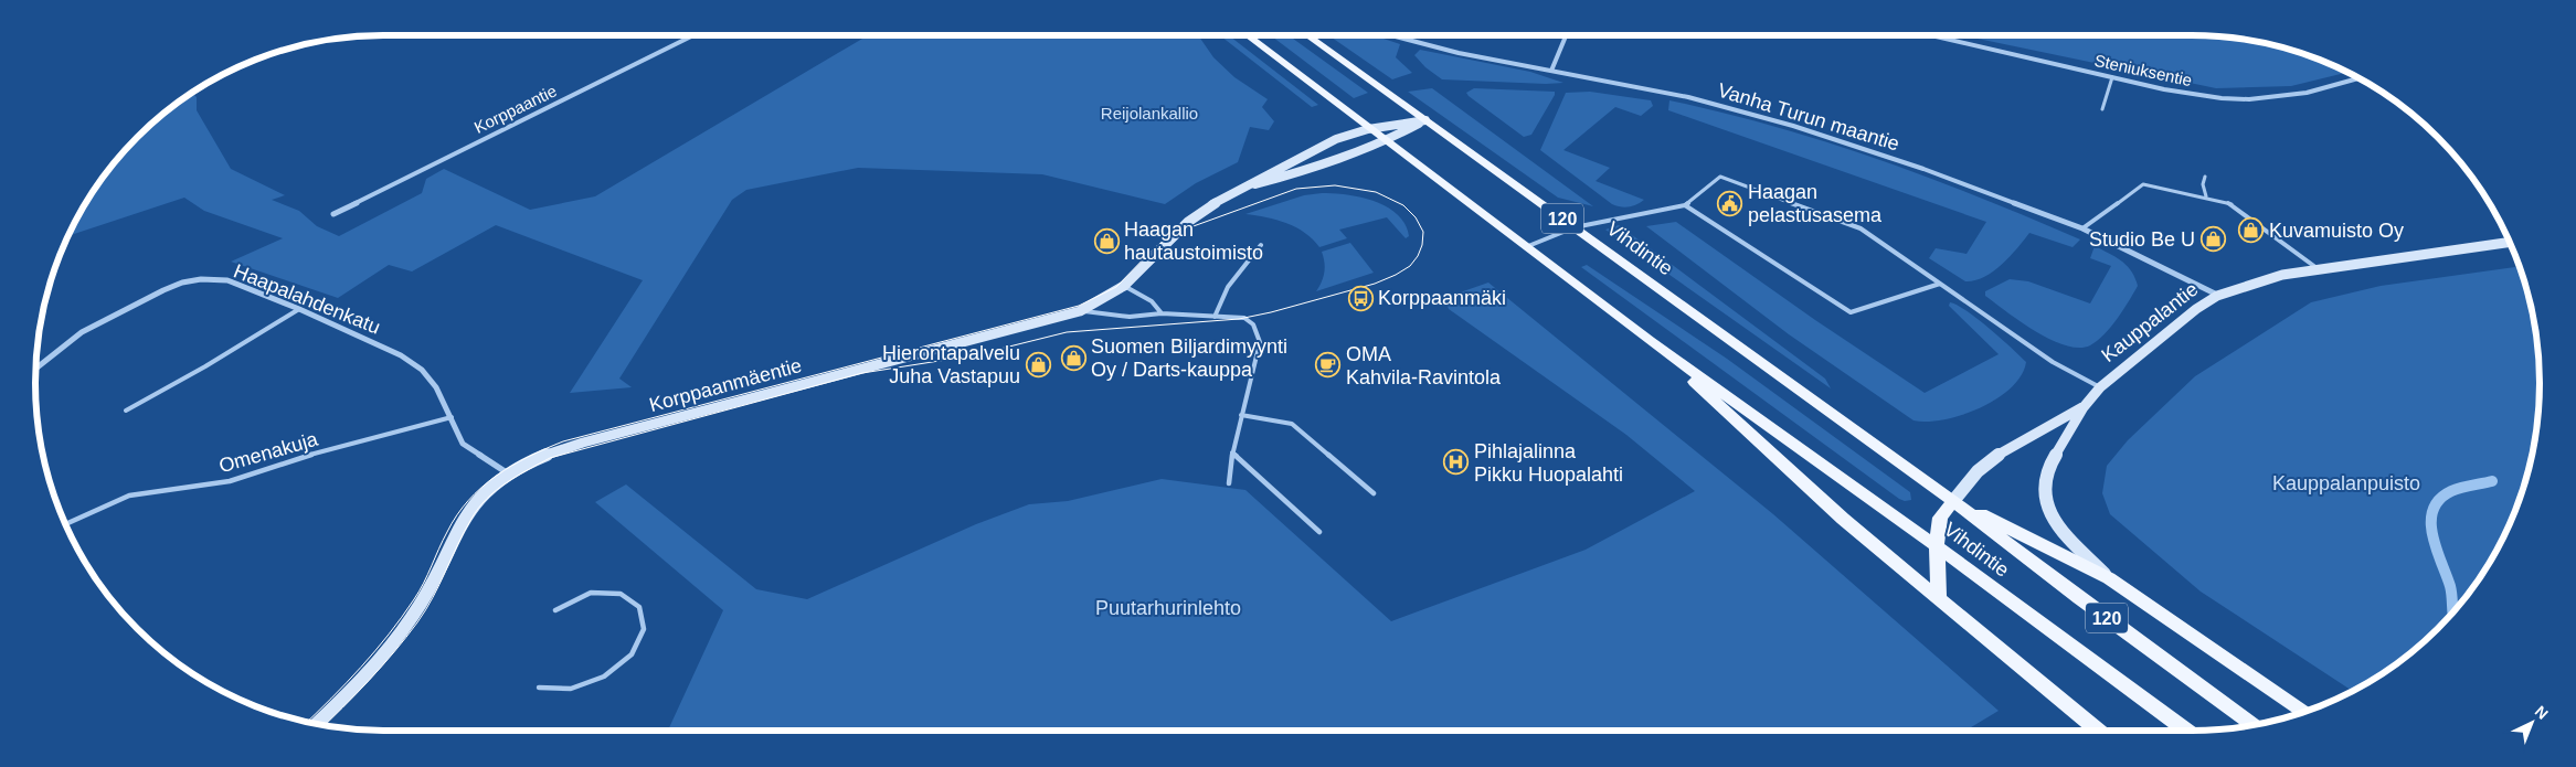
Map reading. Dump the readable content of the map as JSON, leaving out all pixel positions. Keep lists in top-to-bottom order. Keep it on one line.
{"streets":{"main road":["120","Vihdintie","Kauppalantie"],"street":["Steniuksentie","Korppaantie","Vanha Turun maantie","Haapalahdenkatu","Korppaanmäentie"],"lane":["Omenakuja"]},"crossings":[["Vanha Turun maantie","Kauppalantie"],["Vihdintie","Kauppalantie"],["Vihdintie","Korppaanmäentie"],["Haapalahdenkatu","Korppaanmäentie"],["Haapalahdenkatu","Omenakuja"]],"parks":["Reijolankallio","Kauppalanpuisto","Puutarhurinlehto"],"places":{"public building":["Haagan pelastusasema"],"shop":["Kuvamuisto Oy","Studio Be U","Haagan hautaustoimisto","Suomen Biljardimyynti Oy / Darts-kauppa","Hierontapalvelu Juha Vastapuu"],"bus stop":["Korppaanmäki"],"cafe":["OMA Kahvila-Ravintola"],"hospital":["Pihlajalinna Pikku Huopalahti"]},"north":"top right"}
